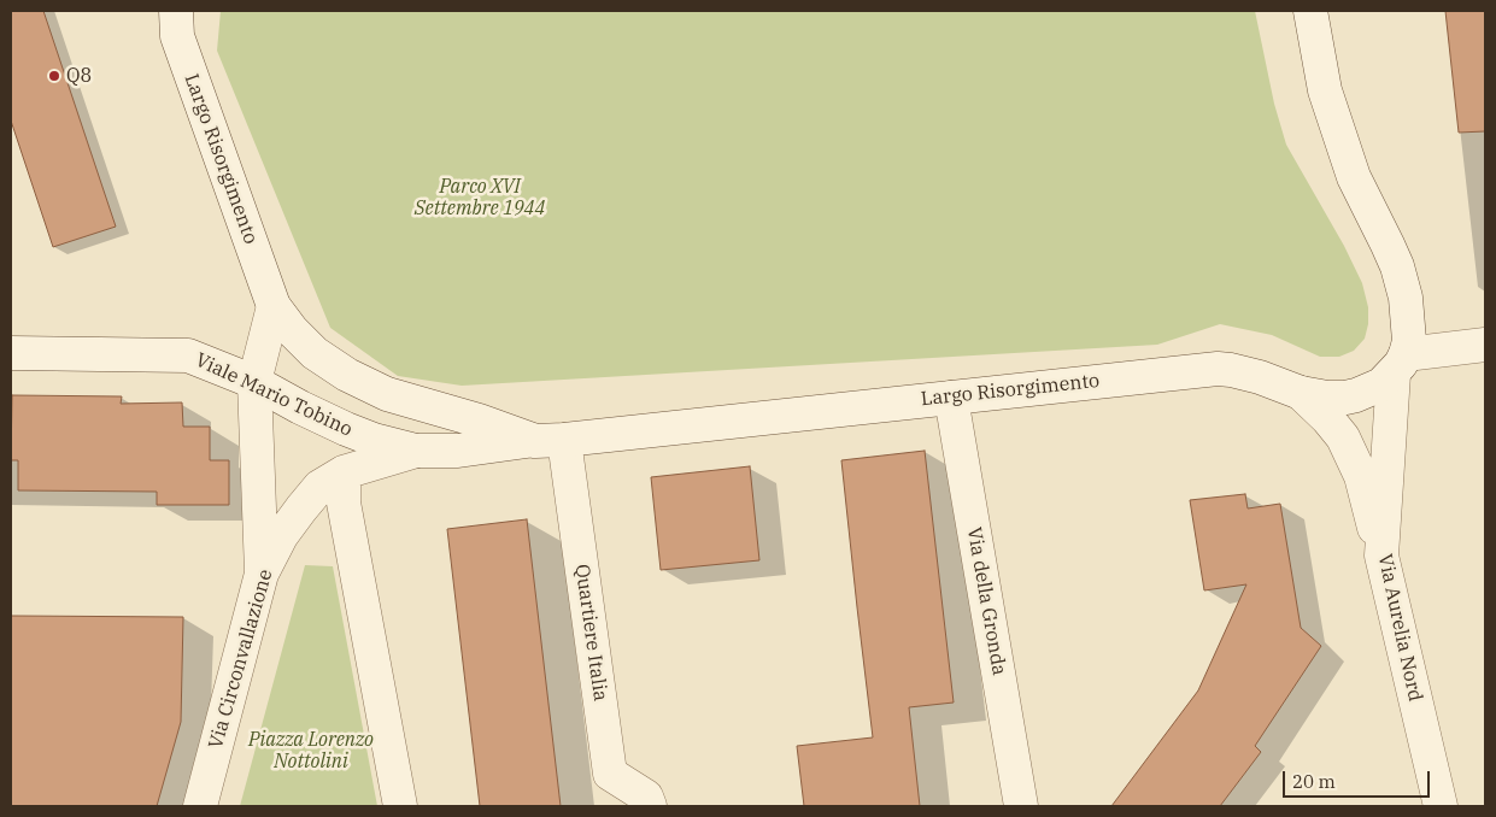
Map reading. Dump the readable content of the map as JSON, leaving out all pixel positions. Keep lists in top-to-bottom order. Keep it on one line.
{"streets":{"street":["Largo Risorgimento","Viale Mario Tobino","Via della Gronda","Via Aurelia Nord","Quartiere Italia","Via Circonvallazione"]},"crossings":[["Largo Risorgimento","Viale Mario Tobino"],["Largo Risorgimento","Via della Gronda"],["Largo Risorgimento","Via Aurelia Nord"],["Largo Risorgimento","Quartiere Italia"],["Viale Mario Tobino","Quartiere Italia"],["Viale Mario Tobino","Via Circonvallazione"]],"parks":["Parco XVI Settembre 1944","Piazza Lorenzo Nottolini"],"places":["Q8"],"scale_bar":"20 m"}
